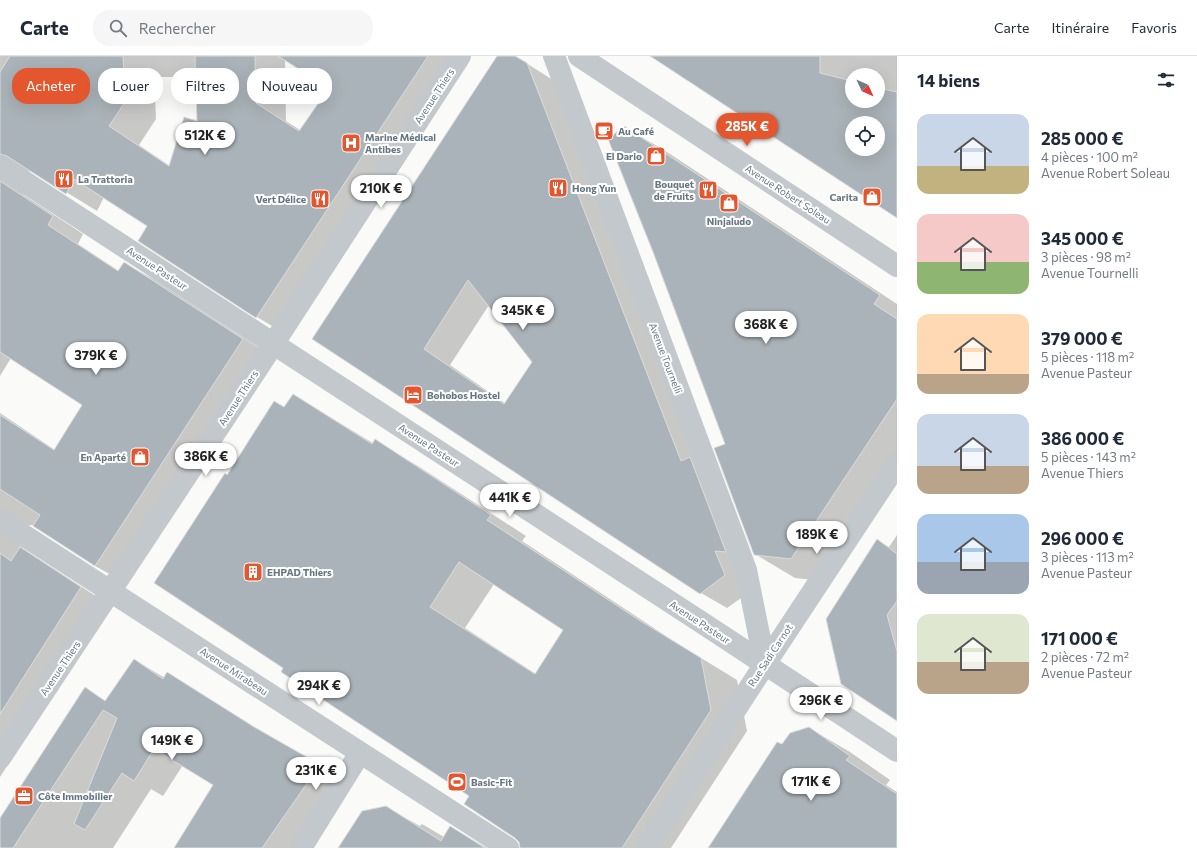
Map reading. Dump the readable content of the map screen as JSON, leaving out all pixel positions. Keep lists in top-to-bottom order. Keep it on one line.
{"streets":{"street":["Avenue Thiers","Avenue Robert Soleau","Avenue Pasteur","Avenue Tournelli","Rue Sadi Carnot","Avenue Mirabeau"]},"crossings":[["Avenue Thiers","Avenue Pasteur"],["Avenue Thiers","Avenue Mirabeau"],["Avenue Pasteur","Avenue Tournelli"],["Avenue Pasteur","Rue Sadi Carnot"],["Avenue Tournelli","Rue Sadi Carnot"]],"places":{"cafe":["Au Café"],"hospital":["Marine Médical Antibes"],"shop":["El Dario","Carita","Ninjaludo","En Aparté"],"restaurant":["La Trattoria","Hong Yun","Bouquet de Fruits","Vert Délice"],"hotel":["Bohobos Hostel"],"building":["EHPAD Thiers"],"sports":["Basic-Fit"],"office":["Côte Immobilier"]},"north":"bottom right","page":{"header":"Carte","search":"Rechercher","nav":["Carte","Itinéraire","Favoris"],"heading":"14 biens","chip":["Acheter","Louer","Filtres","Nouveau"],"list":[{"name":"285 000 €","note":"4 pièces · 100 m² · Avenue Robert Soleau"},{"name":"345 000 €","note":"3 pièces · 98 m² · Avenue Tournelli"},{"name":"379 000 €","note":"5 pièces · 118 m² · Avenue Pasteur"},{"name":"386 000 €","note":"5 pièces · 143 m² · Avenue Thiers"},{"name":"296 000 €","note":"3 pièces · 113 m² · Avenue Pasteur"},{"name":"171 000 €","note":"2 pièces · 72 m² · Avenue Pasteur"}],"price":["285K €","512K €","210K €","345K €","368K €","379K €","386K €","441K €","189K €","294K €","296K €","149K €","231K €","171K €"]}}
